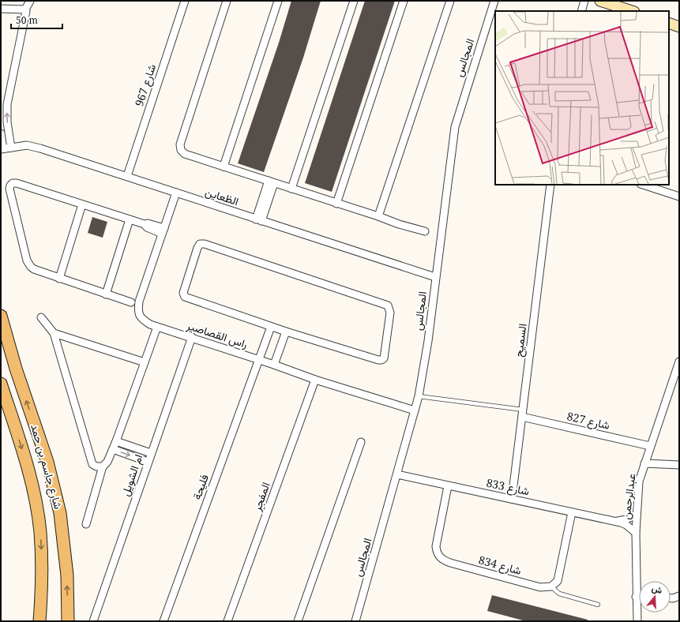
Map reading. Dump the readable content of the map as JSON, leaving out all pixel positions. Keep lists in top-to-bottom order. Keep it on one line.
{"streets":{"main road":["شارع جاسم بن حمد"],"street":["المجالس","شارع 967","الظعاين","راس القصاصير","السميح","شارع 827","ام الشويل","فليحة","شارع 833","المفجر","عبدالرحمن","شارع 834"]},"crossings":[["المجالس","الظعاين"],["المجالس","راس القصاصير"],["المجالس","شارع 833"],["شارع 967","الظعاين"],["الظعاين","راس القصاصير"],["راس القصاصير","ام الشويل"],["راس القصاصير","فليحة"],["راس القصاصير","المفجر"],["السميح","شارع 827"],["السميح","شارع 833"],["شارع 827","عبدالرحمن"],["شارع 833","عبدالرحمن"],["شارع 833","شارع 834"]],"scale_bar":"50 m","north":"top"}
